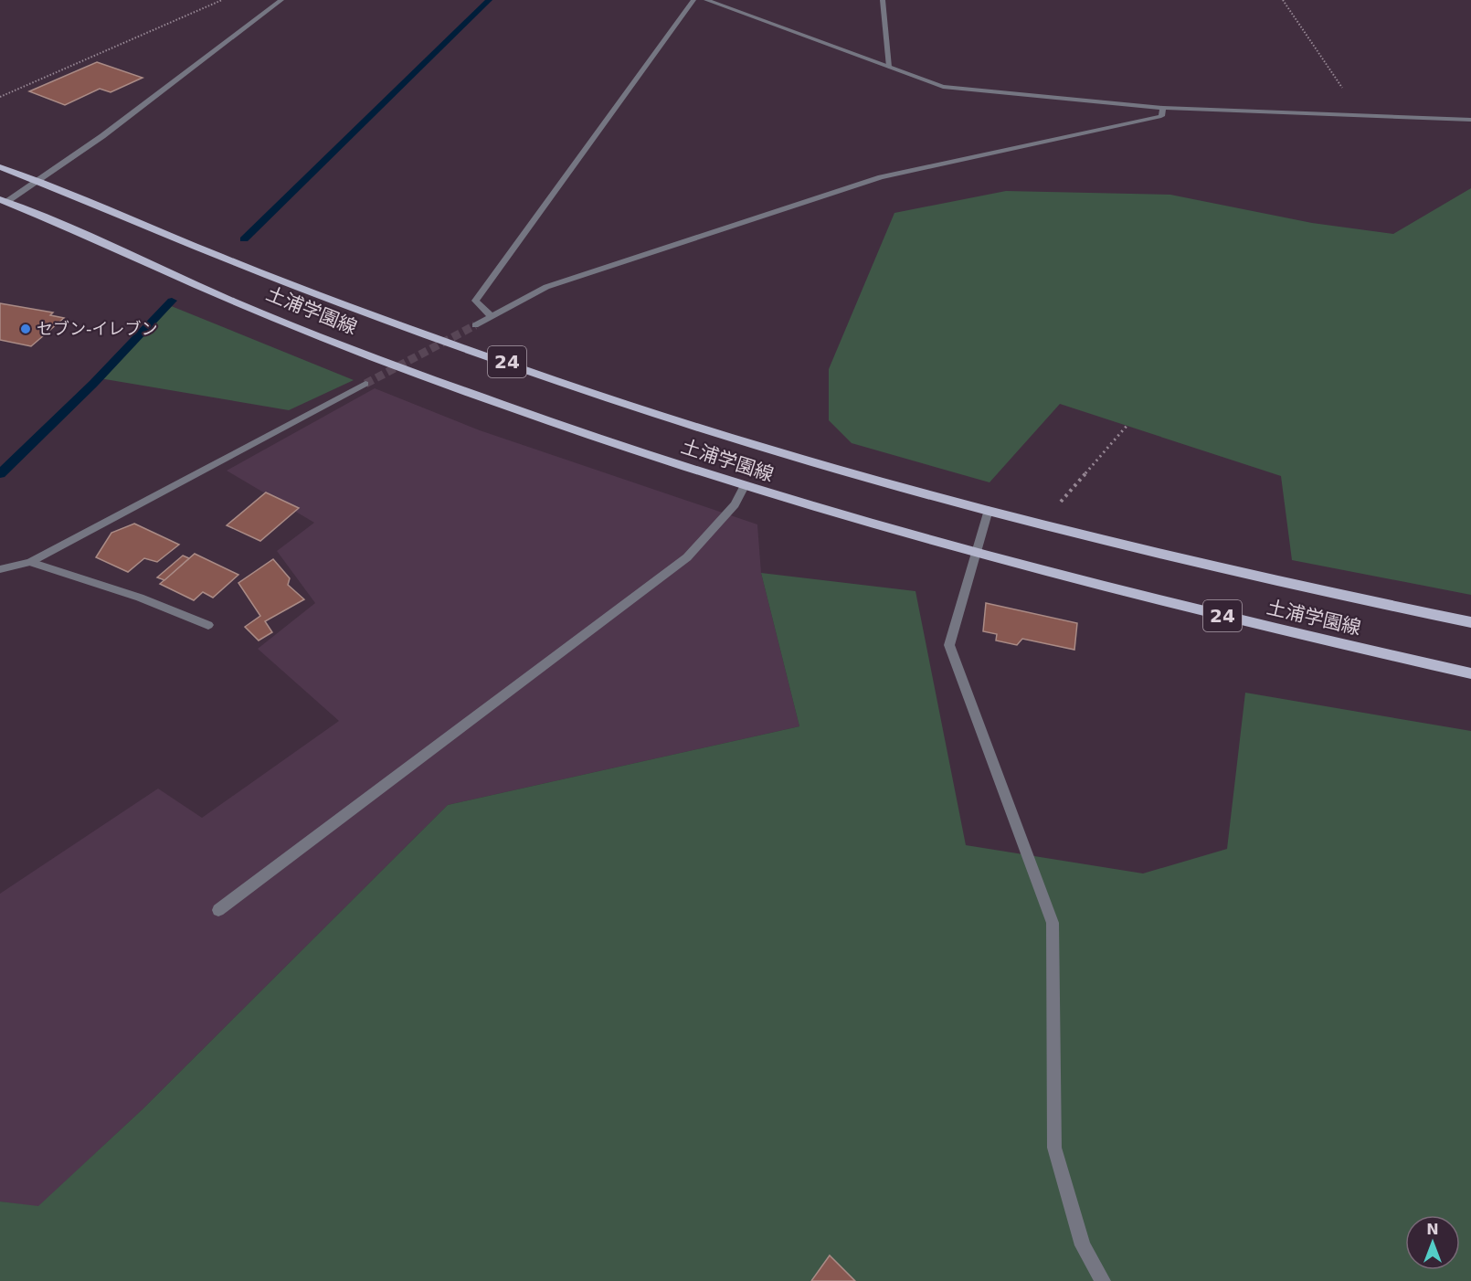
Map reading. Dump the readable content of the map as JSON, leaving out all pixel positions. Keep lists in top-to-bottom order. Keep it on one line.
{"streets":{"main road":["土浦学園線","24"]},"places":["セブン-イレブン"],"north":"top"}
